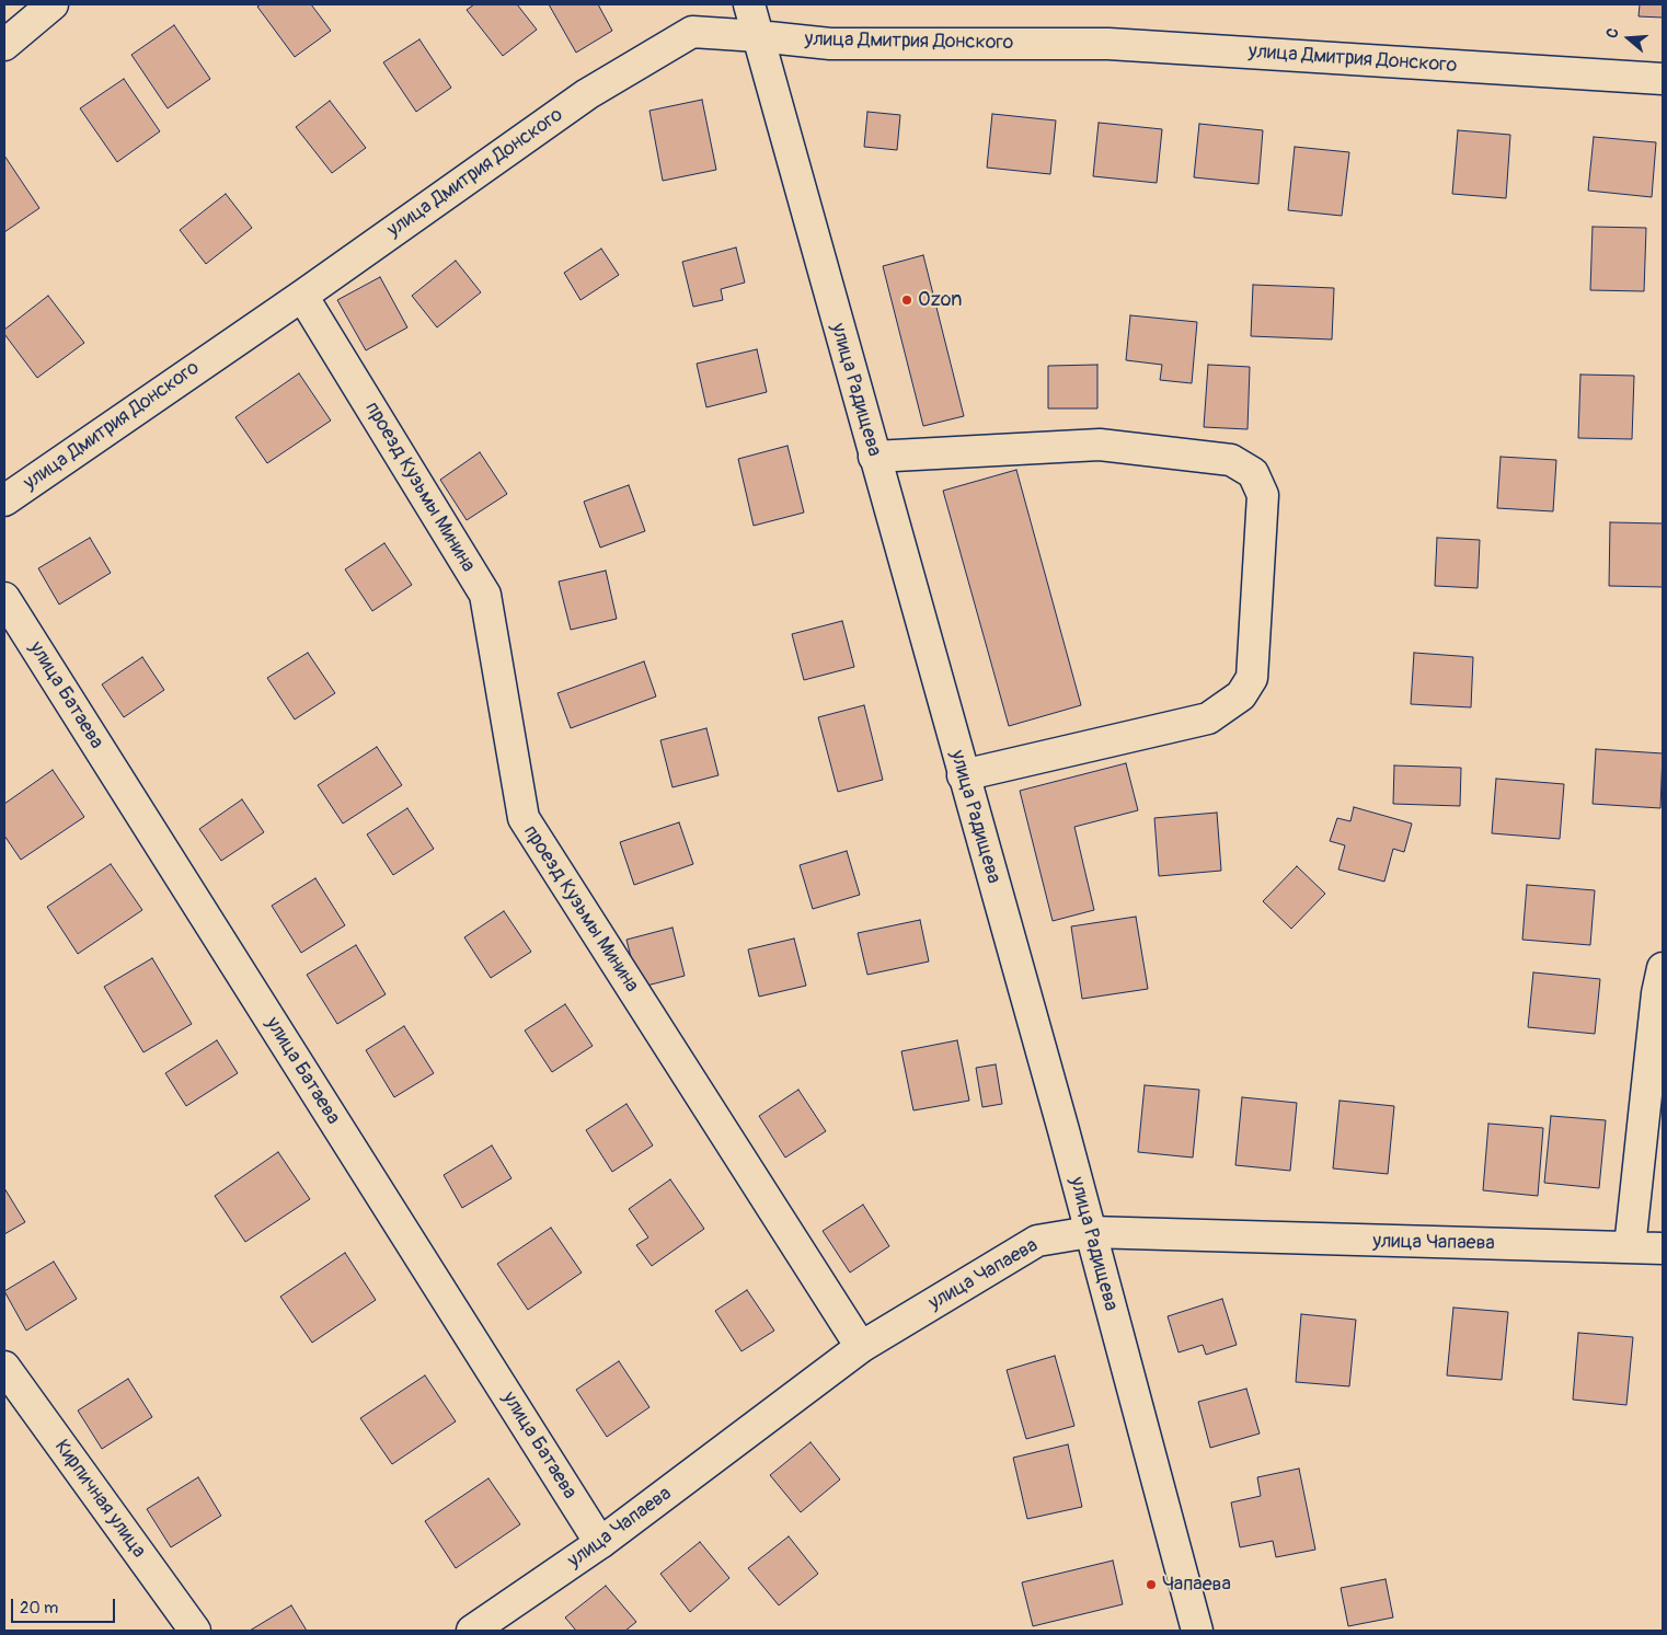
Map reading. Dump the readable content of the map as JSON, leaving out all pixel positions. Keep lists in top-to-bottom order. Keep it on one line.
{"streets":{"street":["улица Дмитрия Донского","улица Радищева","проезд Кузьмы Минина","улица Батаева","улица Чапаева","Кирпичная улица"]},"crossings":[["улица Дмитрия Донского","улица Радищева"],["улица Дмитрия Донского","проезд Кузьмы Минина"],["улица Радищева","улица Чапаева"],["проезд Кузьмы Минина","улица Чапаева"],["улица Батаева","улица Чапаева"]],"places":["Ozon","Чапаева"],"scale_bar":"20 m","north":"left"}
